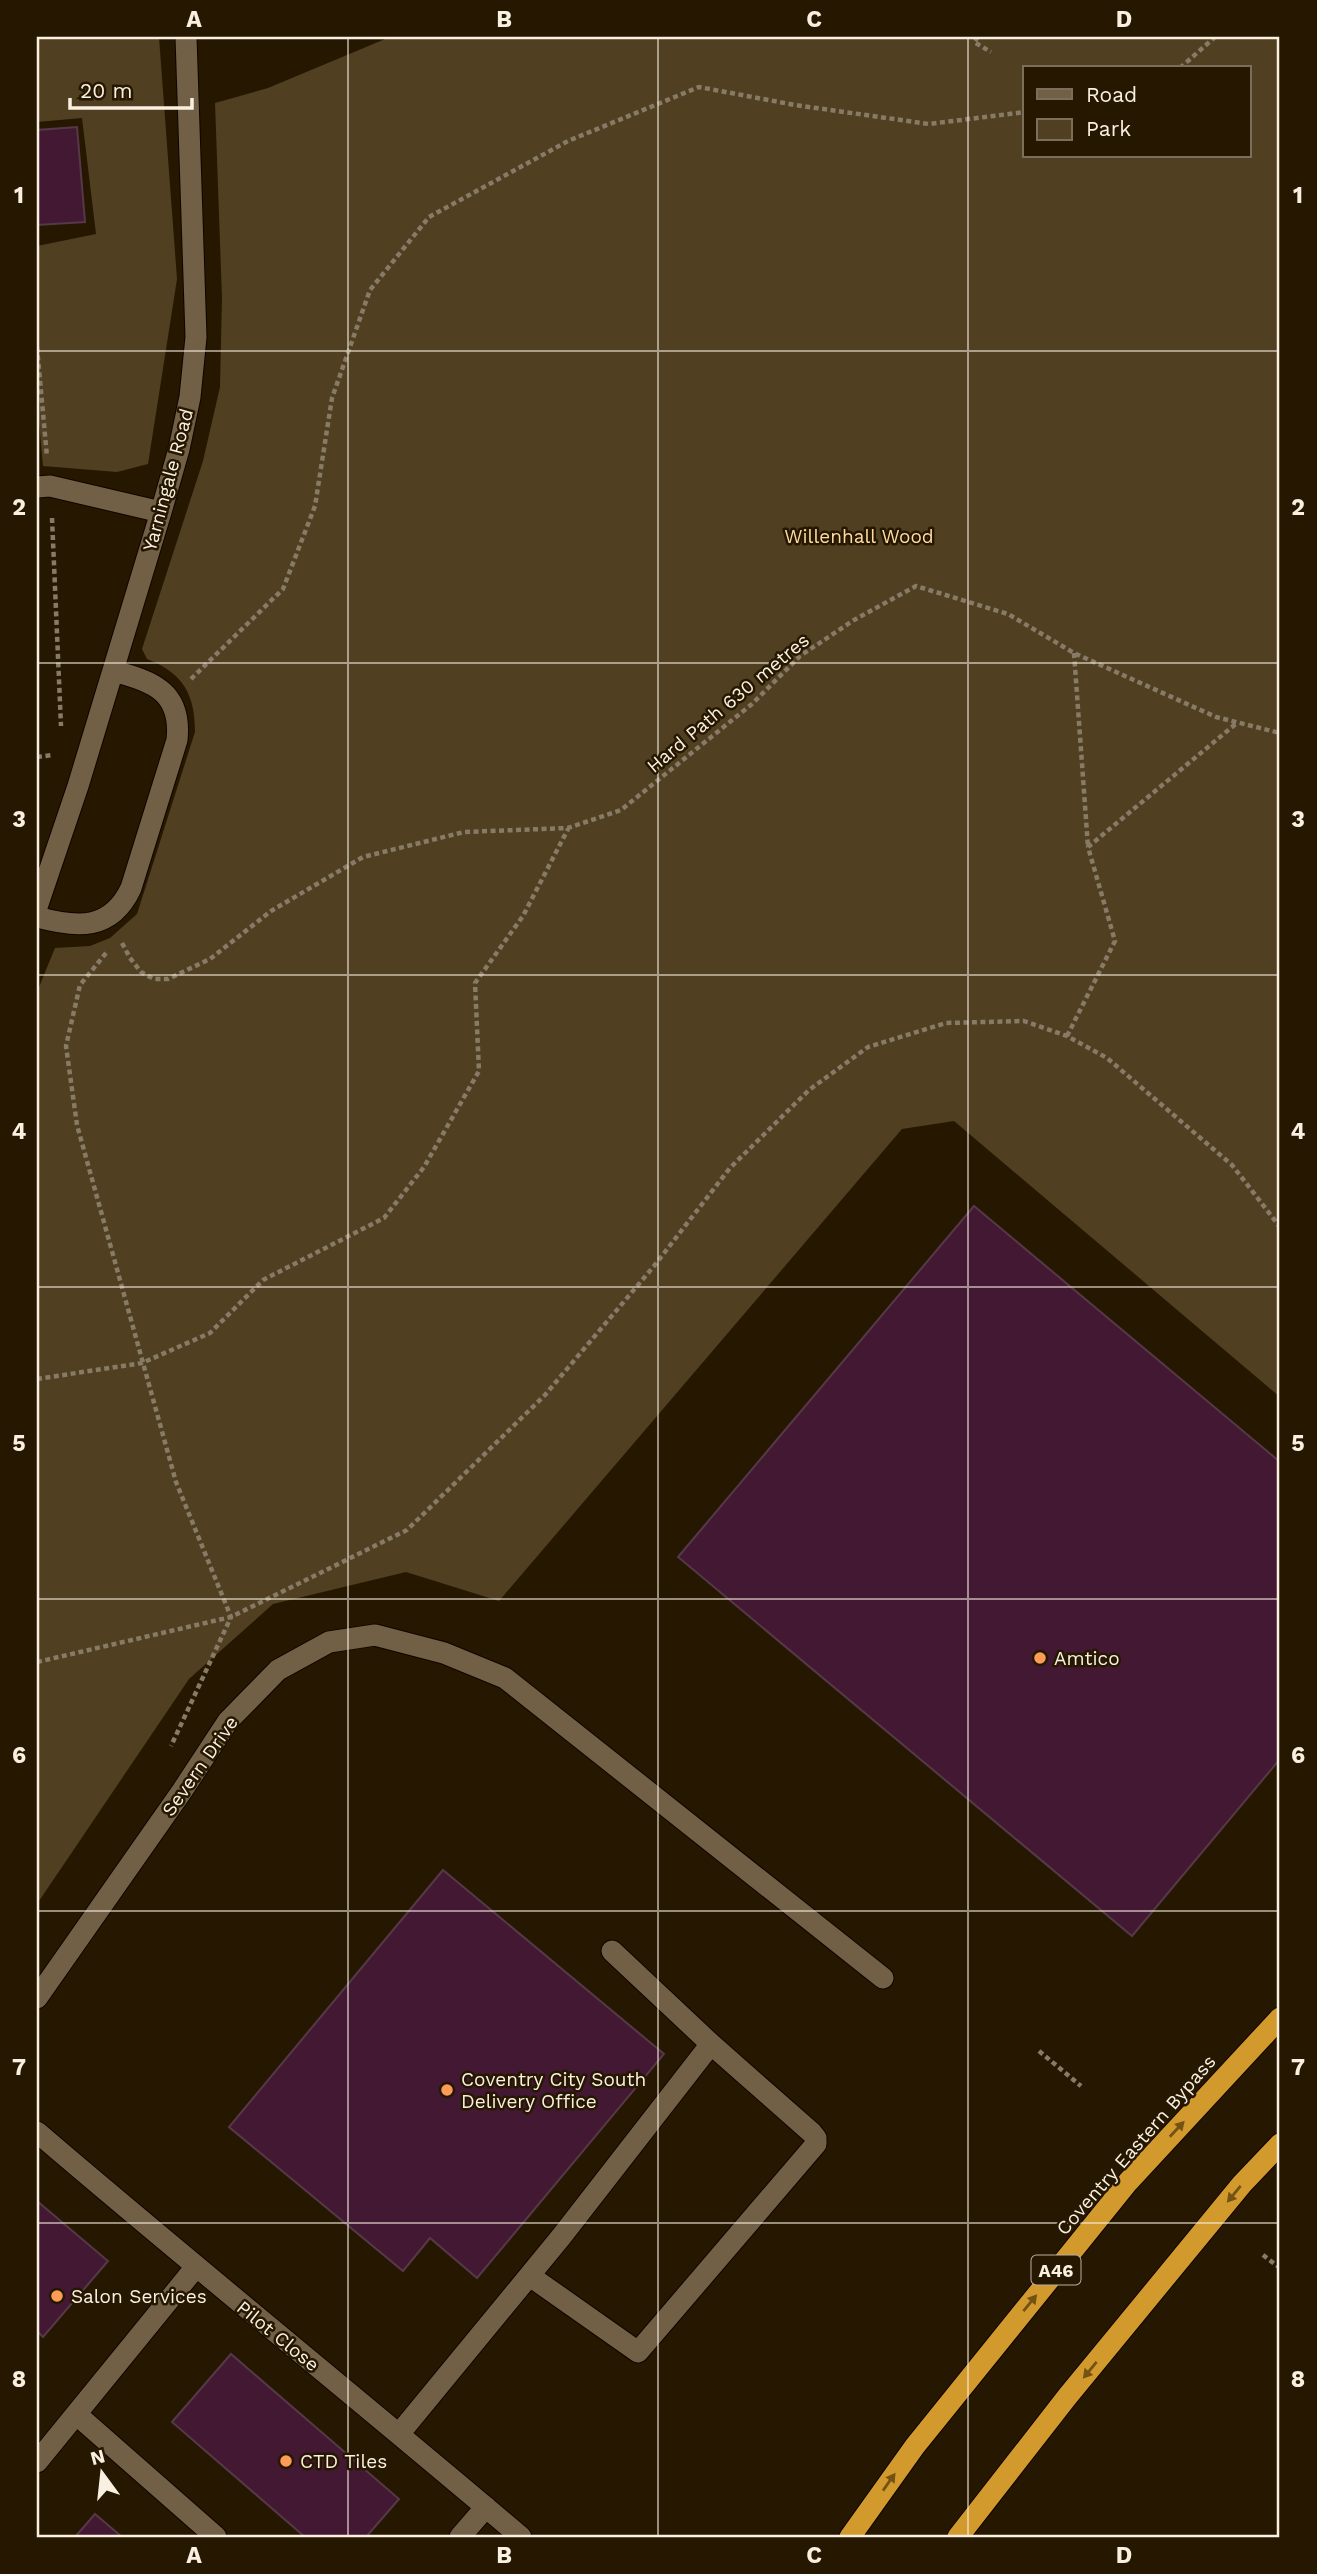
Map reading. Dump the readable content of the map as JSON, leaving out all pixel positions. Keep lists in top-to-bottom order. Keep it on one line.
{"streets":{"highway":["Coventry Eastern Bypass","A46"],"street":["Yarningale Road","Severn Drive","Pilot Close"],"path":["Hard Path 630 metres"]},"parks":["Willenhall Wood"],"places":["Amtico","Coventry City South Delivery Office","Salon Services","CTD Tiles"],"legend":["Road","Park"],"scale_bar":"20 m","north":"top","grid":{"columns":["A","B","C","D"],"rows":["1","2","3","4","5","6","7","8"]}}
